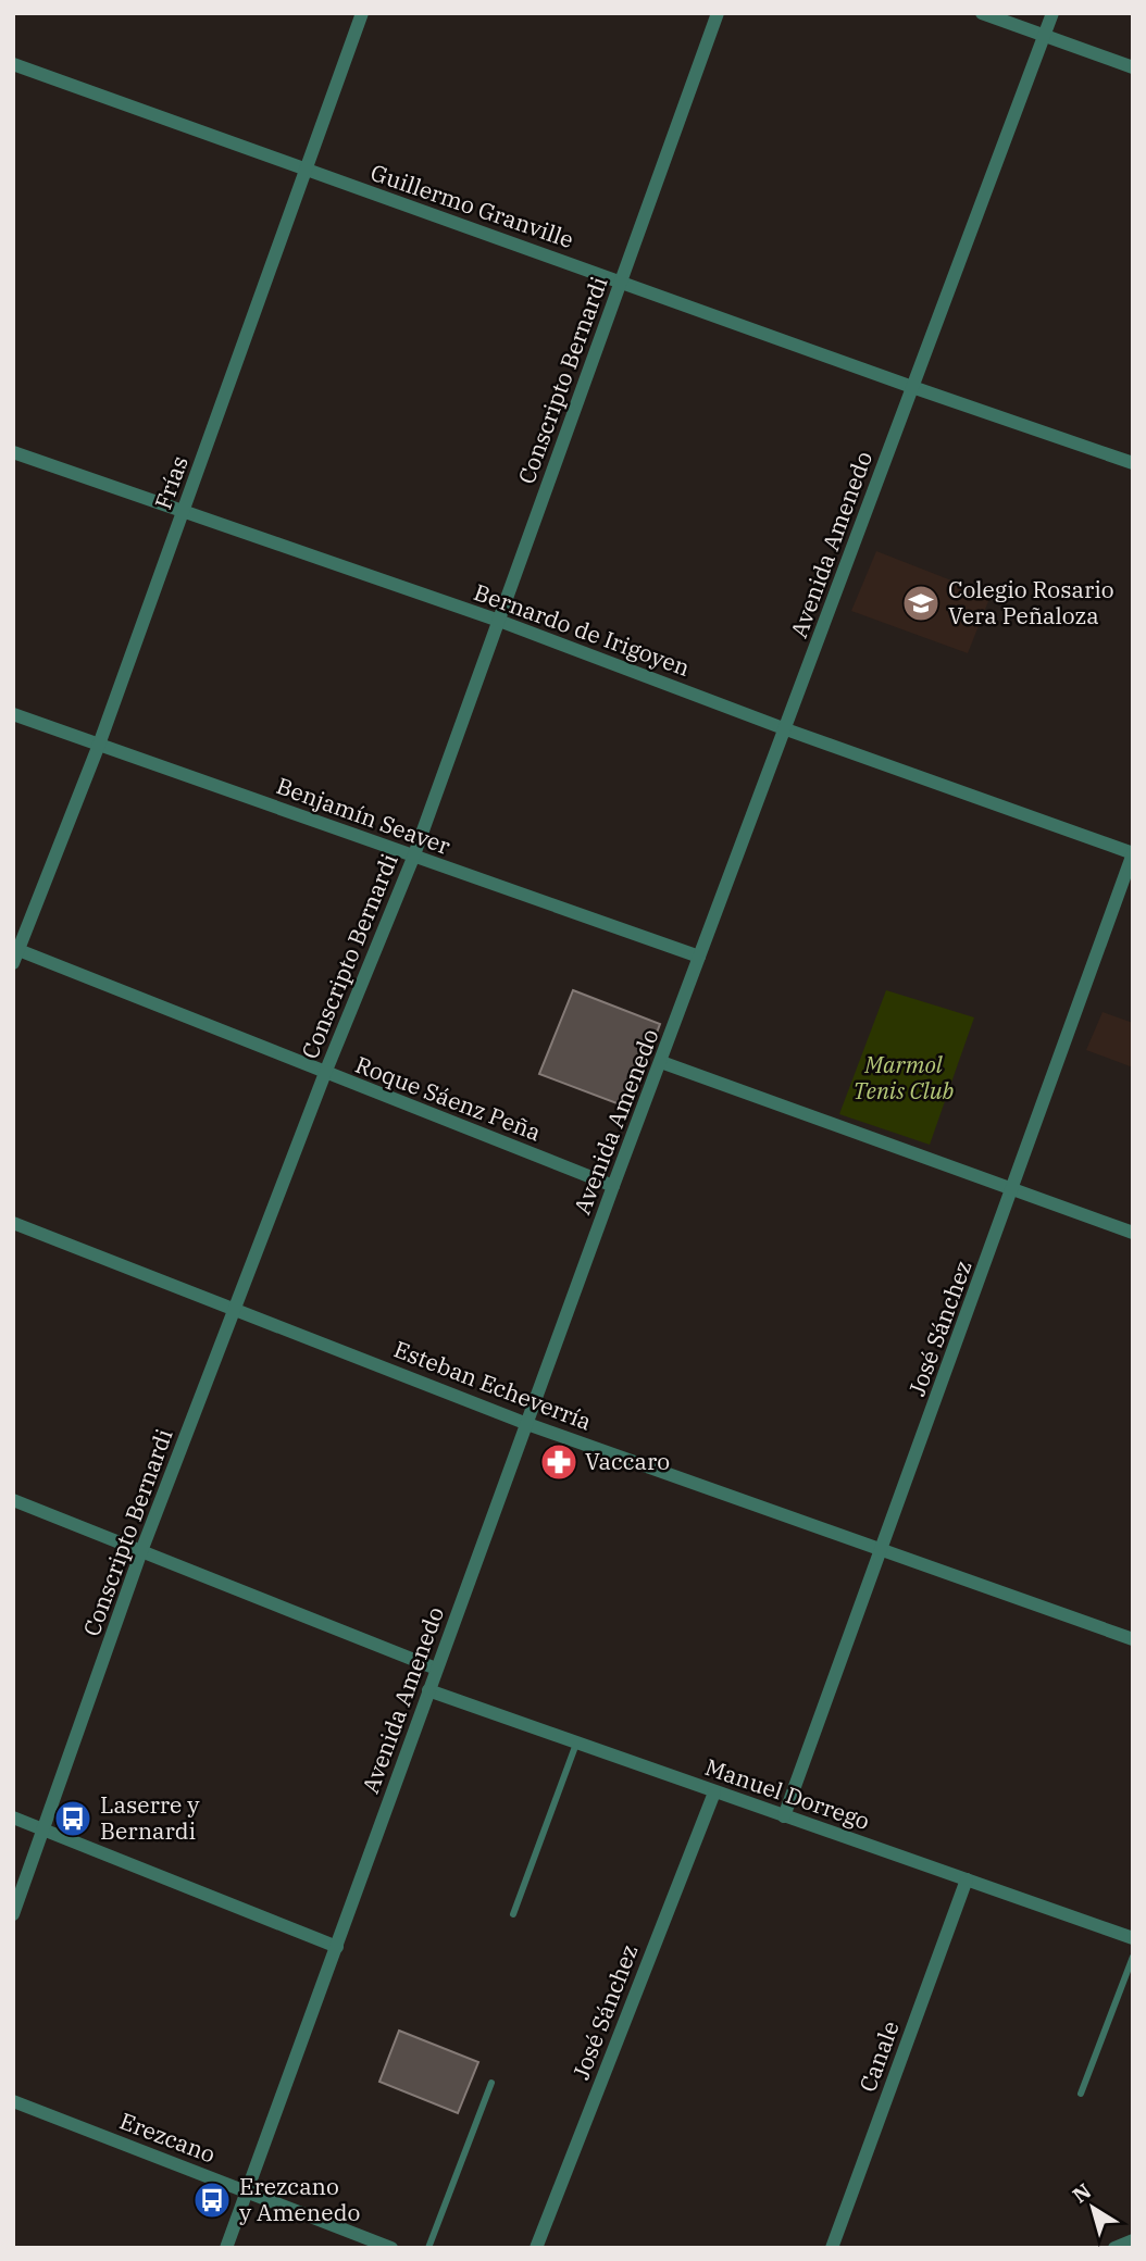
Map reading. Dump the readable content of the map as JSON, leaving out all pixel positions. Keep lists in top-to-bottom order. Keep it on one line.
{"streets":{"street":["Guillermo Granville","Conscripto Bernardi","Frías","Avenida Amenedo","Bernardo de Irigoyen","Benjamín Seaver","Roque Sáenz Peña","José Sánchez","Esteban Echeverría","Manuel Dorrego","Canale","Erezcano"]},"crossings":[["Guillermo Granville","Conscripto Bernardi"],["Guillermo Granville","Frías"],["Guillermo Granville","Avenida Amenedo"],["Conscripto Bernardi","Bernardo de Irigoyen"],["Conscripto Bernardi","Benjamín Seaver"],["Conscripto Bernardi","Roque Sáenz Peña"],["Conscripto Bernardi","Esteban Echeverría"],["Frías","Bernardo de Irigoyen"],["Frías","Benjamín Seaver"],["Frías","Roque Sáenz Peña"],["Avenida Amenedo","Bernardo de Irigoyen"],["Avenida Amenedo","Benjamín Seaver"],["Avenida Amenedo","Roque Sáenz Peña"],["Avenida Amenedo","Esteban Echeverría"],["Avenida Amenedo","Manuel Dorrego"],["Avenida Amenedo","Erezcano"],["Bernardo de Irigoyen","José Sánchez"],["José Sánchez","Esteban Echeverría"],["José Sánchez","Manuel Dorrego"],["Manuel Dorrego","Canale"]],"parks":["Marmol Tenis Club"],"places":{"school or university":["Colegio Rosario Vera Peñaloza"],"pharmacy":["Vaccaro"],"bus stop":["Laserre y Bernardi","Erezcano y Amenedo"]},"north":"top left"}
